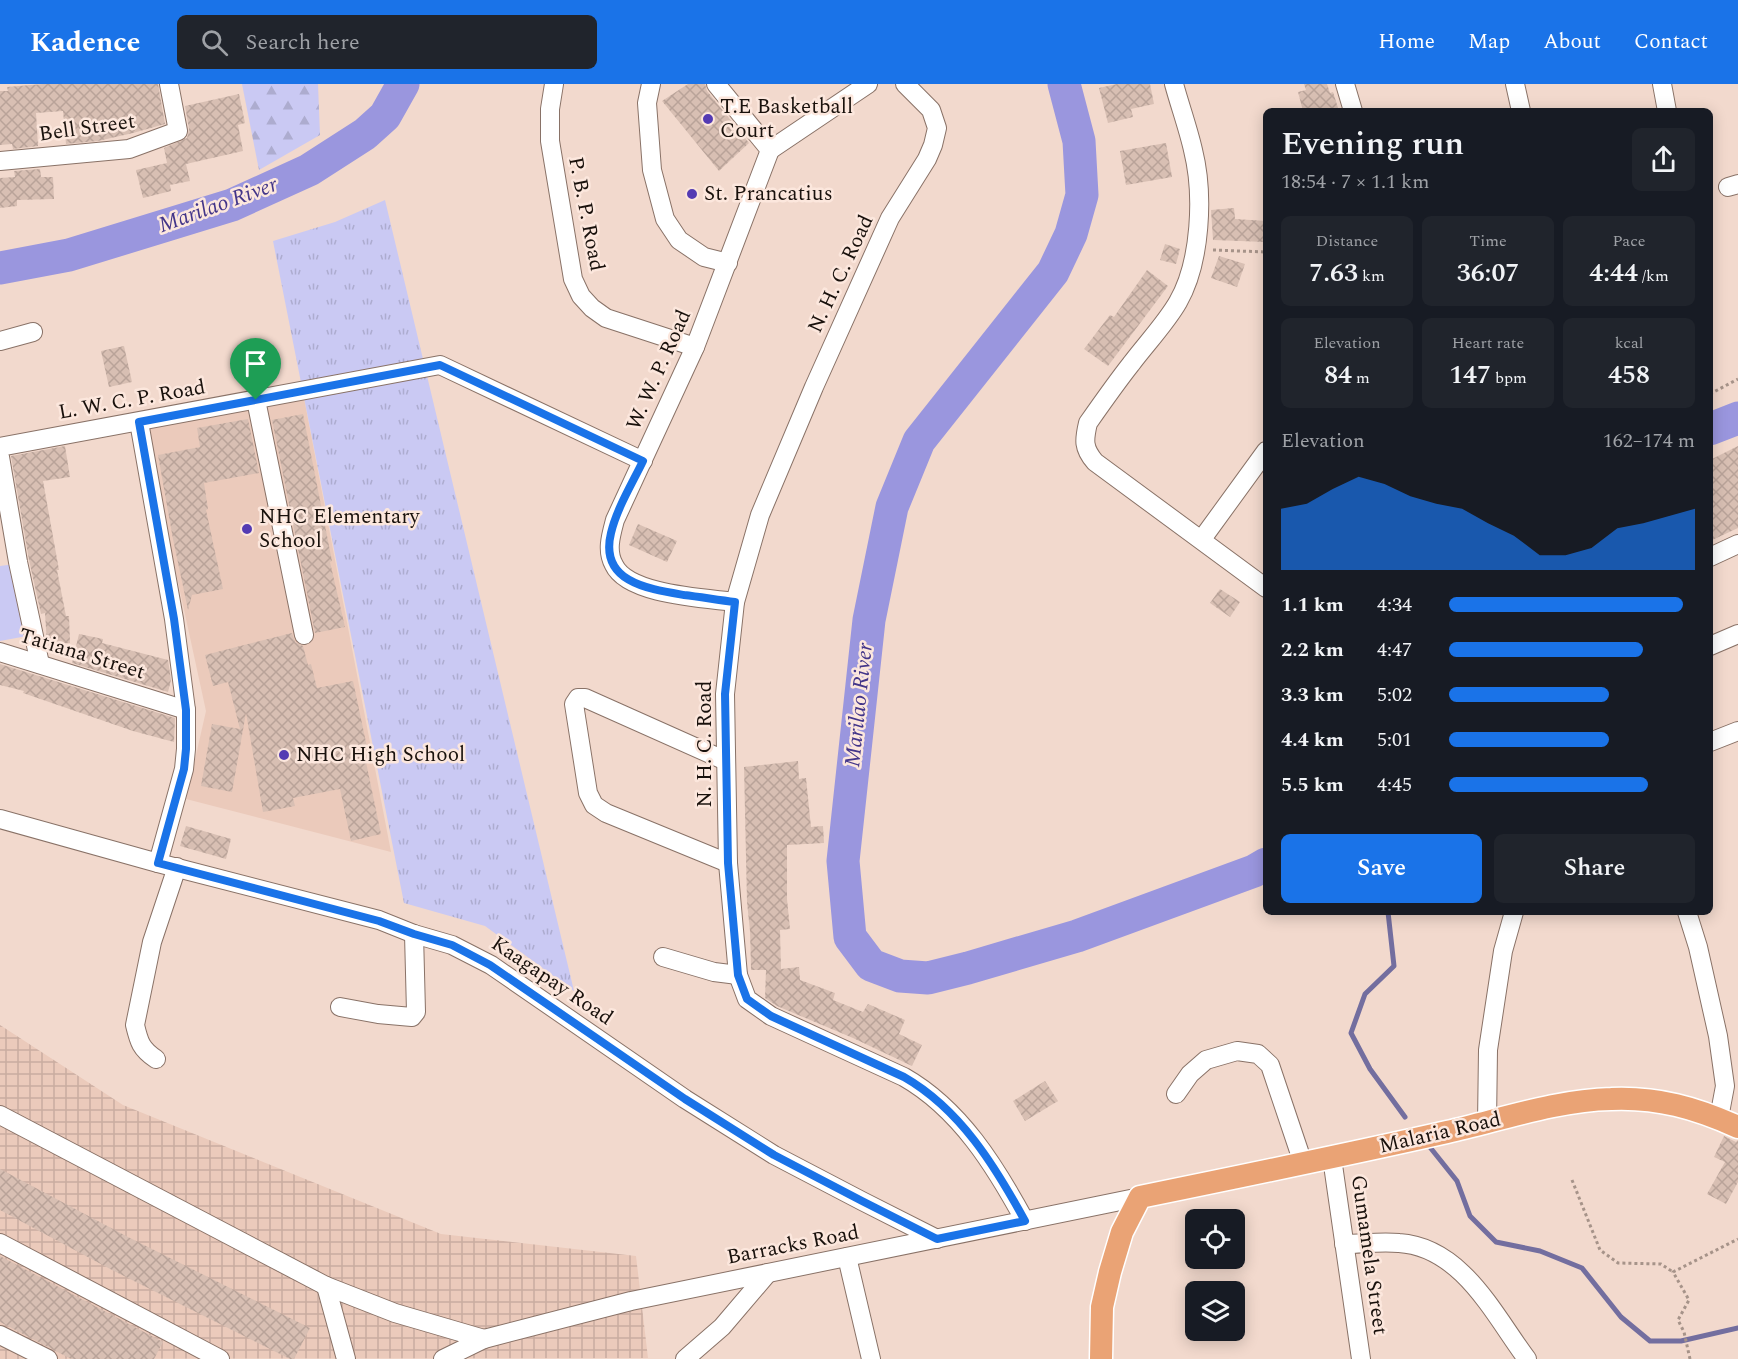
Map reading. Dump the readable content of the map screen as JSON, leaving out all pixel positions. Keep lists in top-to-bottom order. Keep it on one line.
{"streets":{"main road":["Malaria Road"],"street":["Bell Street","P. B. P. Road","N. H. C. Road","W. W. P. Road","L. W. C. P. Road","Tatiana Street","Kaagapay Road","Barracks Road","Gumamela Street"]},"crossings":[["P. B. P. Road","W. W. P. Road"],["N. H. C. Road","W. W. P. Road"],["N. H. C. Road","Barracks Road"],["W. W. P. Road","L. W. C. P. Road"],["Kaagapay Road","Barracks Road"],["Malaria Road","Barracks Road"],["Malaria Road","Gumamela Street"]],"water":["Marilao River"],"places":["T.E Basketball Court","St. Prancatius","NHC Elementary School","NHC High School"],"page":{"header":"Kadence","search":"Search here","nav":["Home","Map","About","Contact"],"heading":["Evening run","18:54 · 7 × 1.1 km"],"stats":[["Distance","7.63 km"],["Time","36:07"],["Pace","4:44 /km"],["Elevation","84 m"],["Heart rate","147 bpm"],["kcal","458"]],"chart":["Elevation","162–174 m"],"list":[{"name":"1.1 km","note":"4:34"},{"name":"2.2 km","note":"4:47"},{"name":"3.3 km","note":"5:02"},{"name":"4.4 km","note":"5:01"},{"name":"5.5 km","note":"4:45"}],"buttons":["Save","Share"]}}
